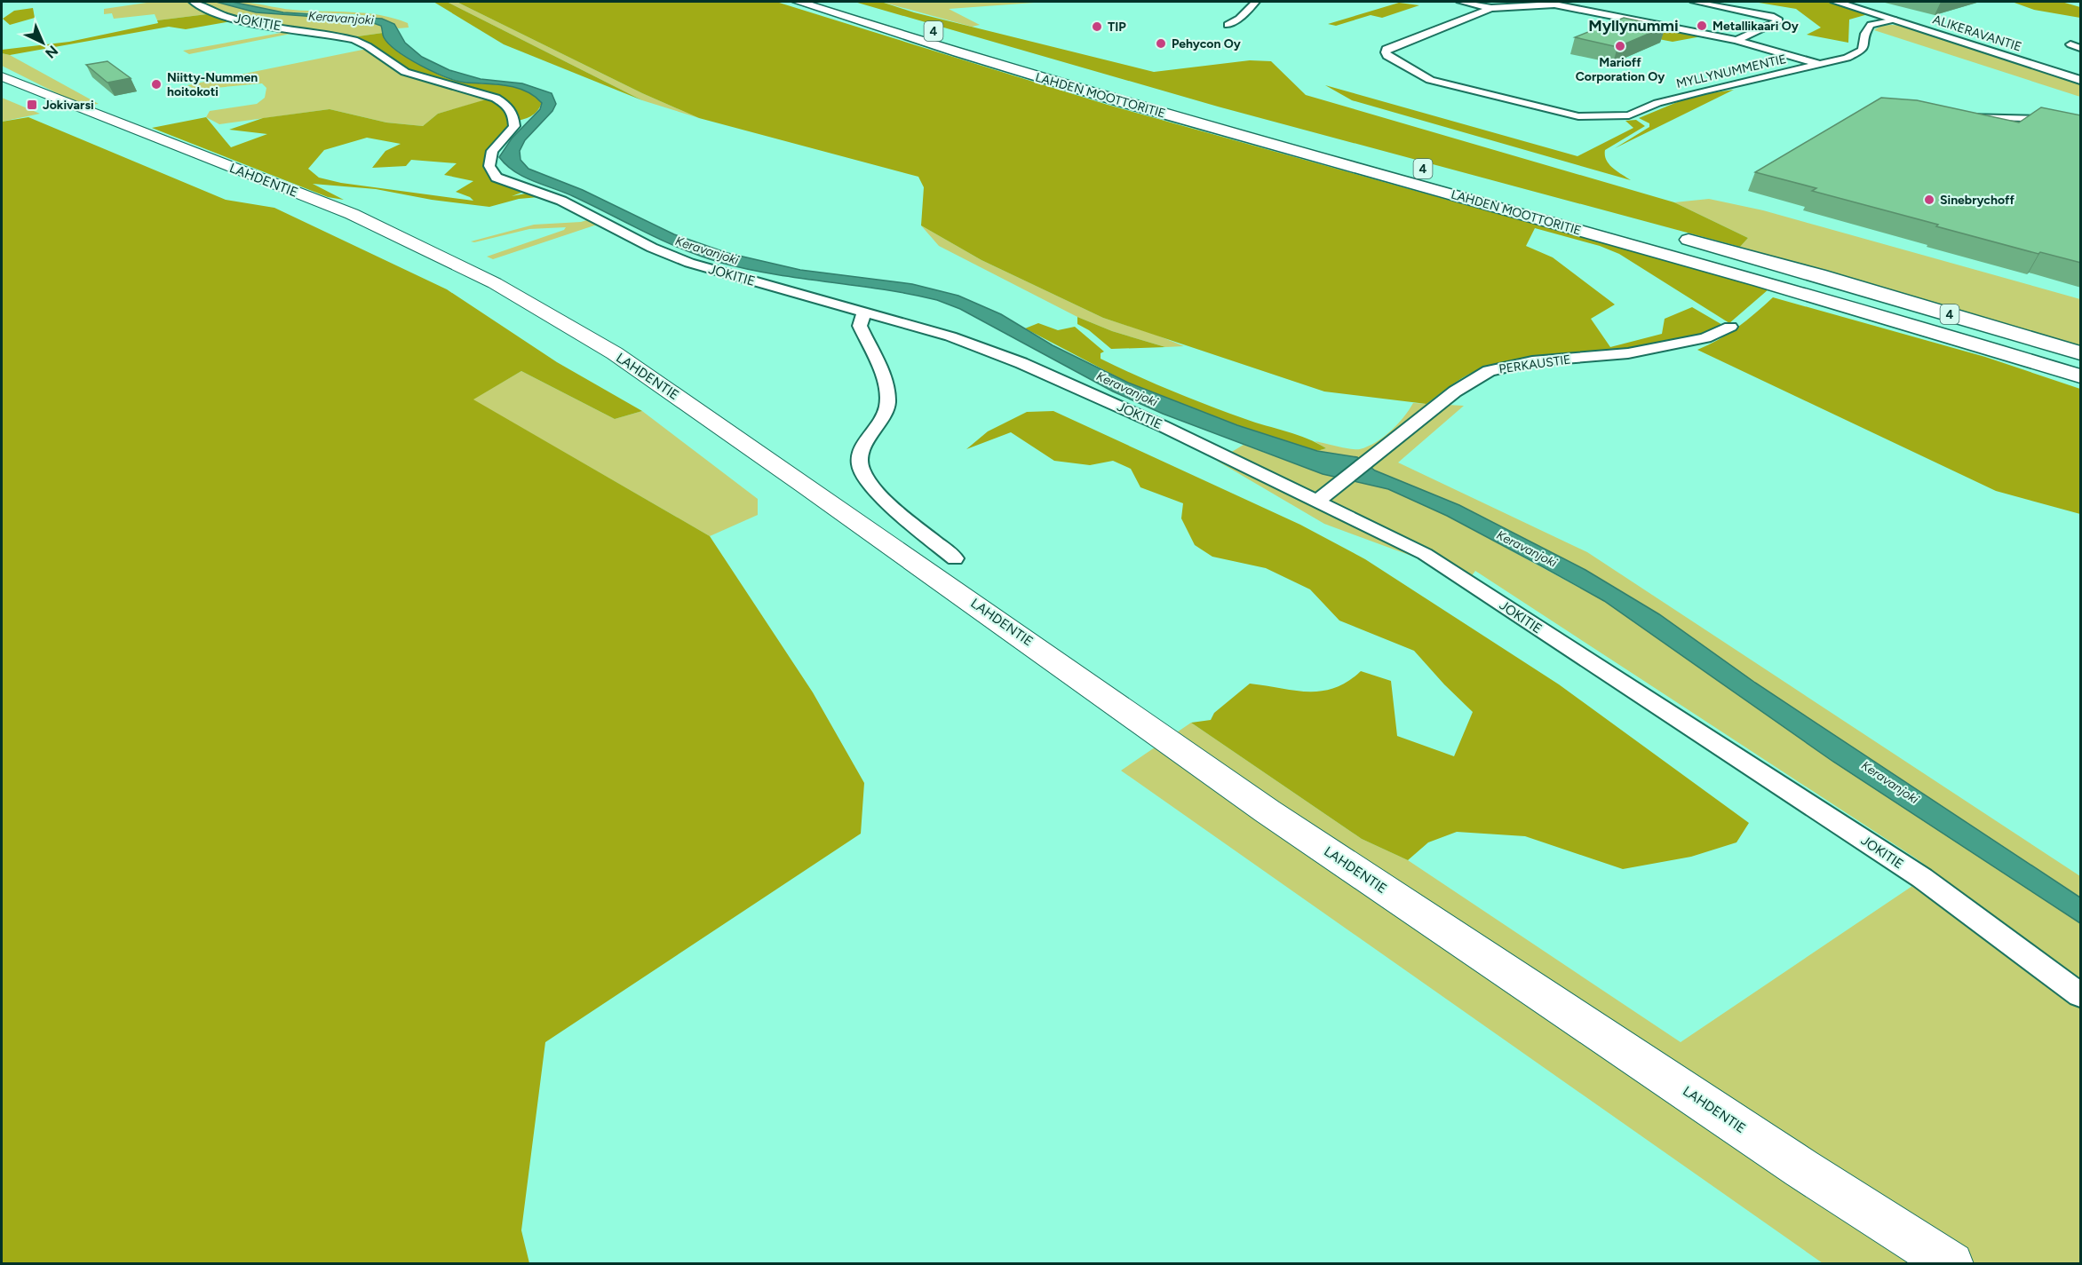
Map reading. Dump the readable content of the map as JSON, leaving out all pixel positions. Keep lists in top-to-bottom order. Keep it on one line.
{"streets":{"highway":["4","LAHDEN MOOTTORITIE"],"main road":["LAHDENTIE"],"street":["JOKITIE","ALIKERAVANTIE","MYLLYNUMMENTIE","PERKAUSTIE"]},"crossings":[["JOKITIE","PERKAUSTIE"],["ALIKERAVANTIE","MYLLYNUMMENTIE"]],"districts":["Myllynummi"],"water":["Keravanjoki"],"places":{"other":["Metallikaari Oy","TIP","Pehycon Oy","Marioff Corporation Oy","Niitty-Nummen hoitokoti","Sinebrychoff"],"transit":["Jokivarsi"]},"north":"bottom right"}
